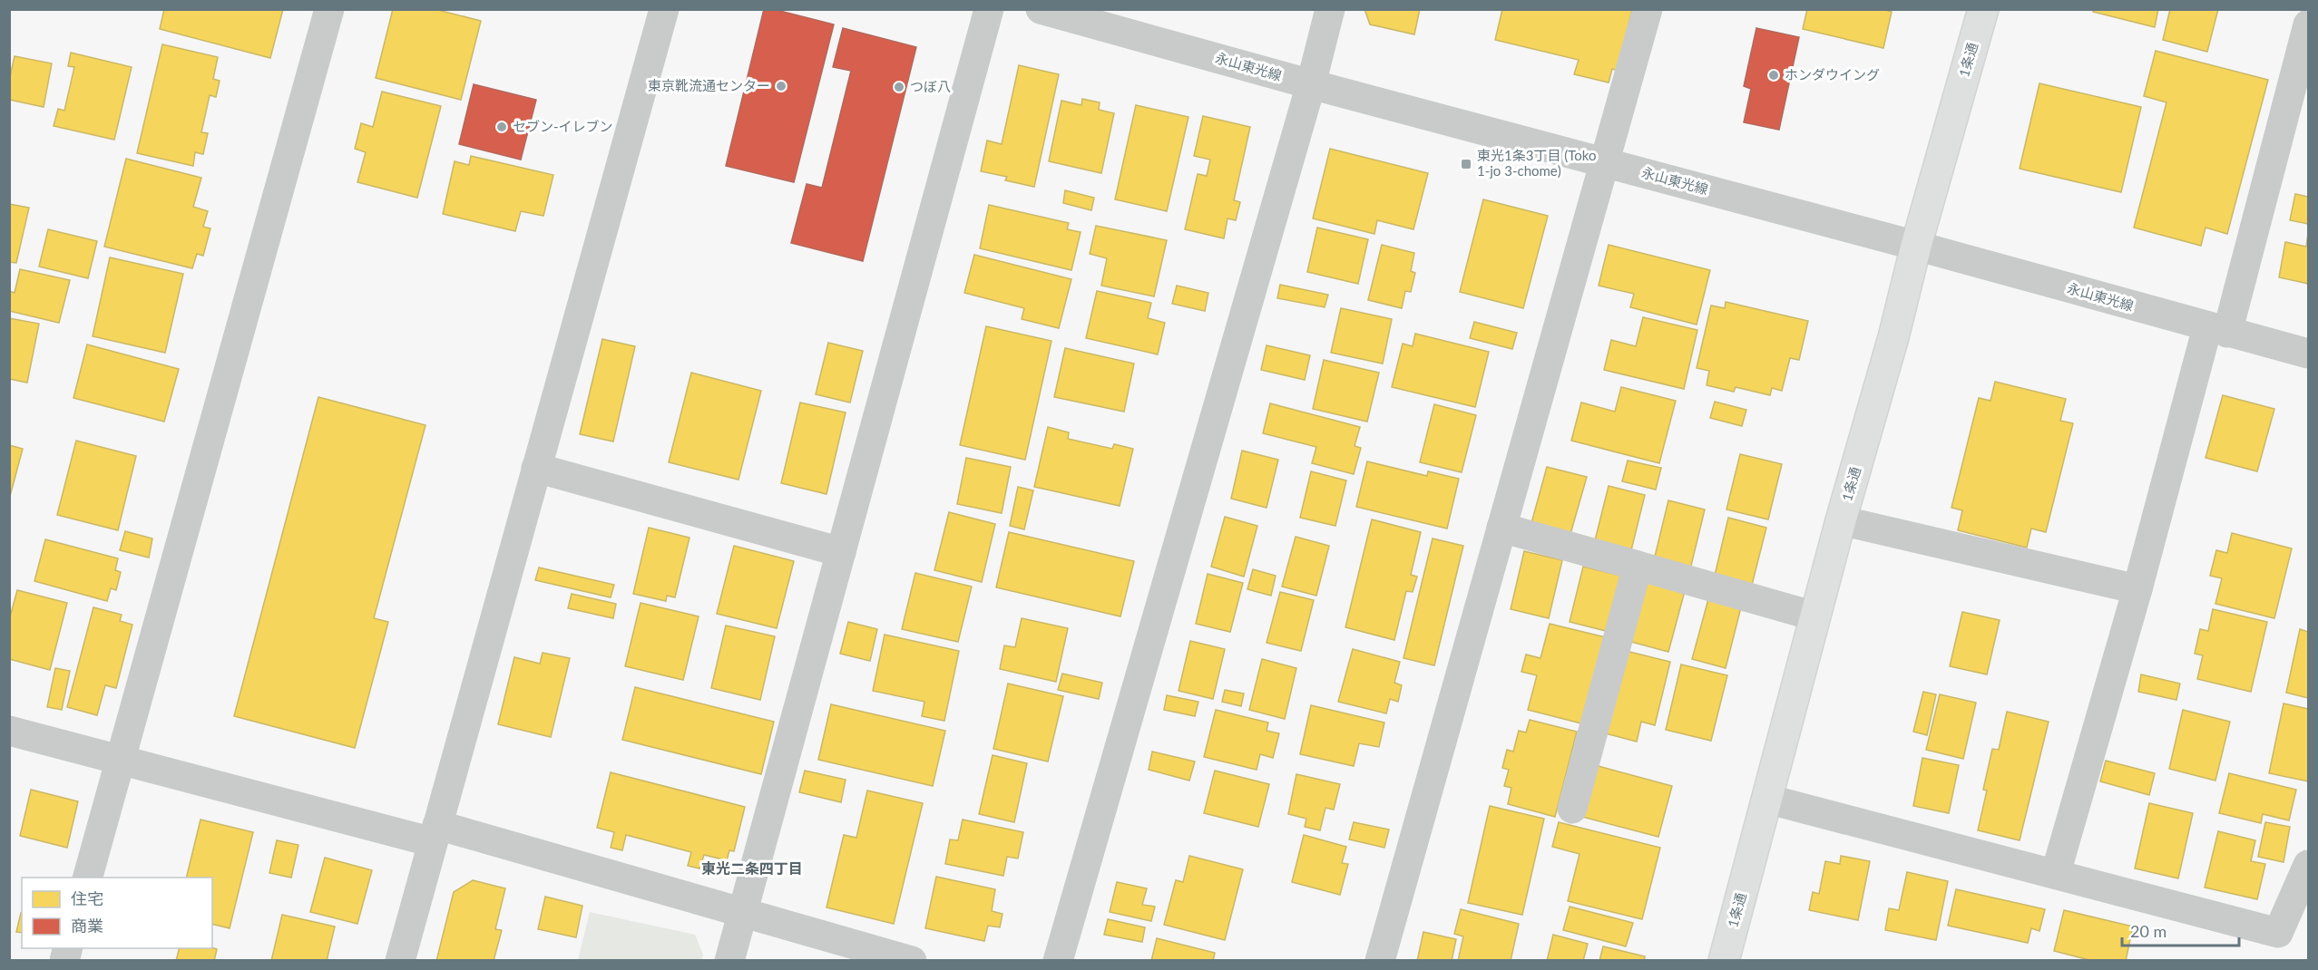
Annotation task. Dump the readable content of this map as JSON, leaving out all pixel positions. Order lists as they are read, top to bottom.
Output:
{
  "streets": {
    "main road": ["1条通"],
    "street": ["永山東光線"]
  },
  "crossings": [
    ["1条通", "永山東光線"]
  ],
  "districts": ["東光二条四丁目"],
  "places": {
    "other": [
      "ホンダウイング",
      "東京靴流通センター",
      "つぼ八",
      "セブン-イレブン"
    ],
    "transit": ["東光1条3丁目 (Toko 1-jo 3-chome)"]
  },
  "legend": ["住宅", "商業"],
  "scale_bar": "20 m"
}
